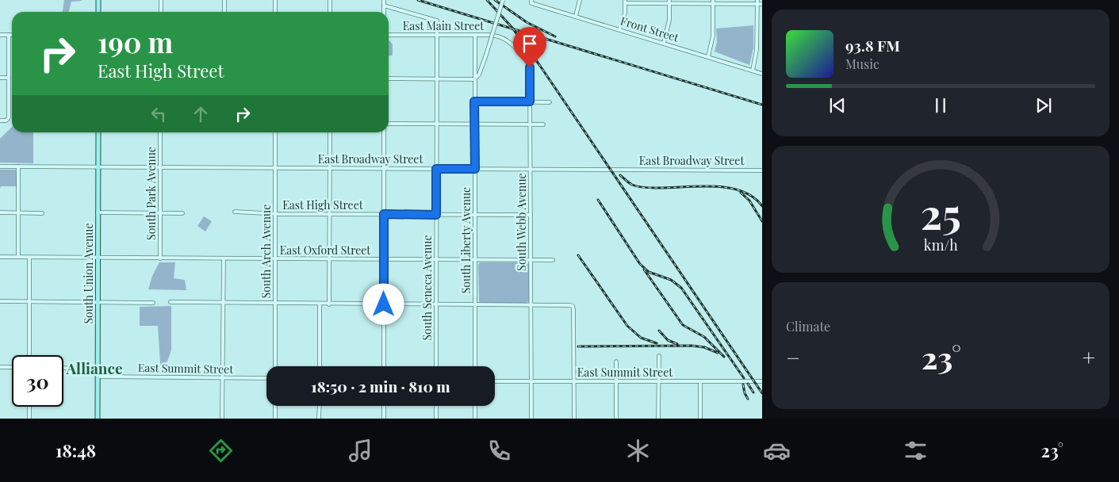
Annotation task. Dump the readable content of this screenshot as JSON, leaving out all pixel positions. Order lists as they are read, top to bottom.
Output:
{
  "streets": {
    "main road": ["South Union Avenue"],
    "street": [
      "East Main Street",
      "Front Street",
      "East Broadway Street",
      "South Park Avenue",
      "East High Street",
      "South Webb Avenue",
      "South Liberty Avenue",
      "East Oxford Street",
      "South Arch Avenue",
      "South Seneca Avenue",
      "East Summit Street"
    ]
  },
  "crossings": [
    ["East Main Street", "South Webb Avenue"],
    ["East Main Street", "South Liberty Avenue"],
    ["East Main Street", "South Seneca Avenue"],
    ["East Broadway Street", "South Park Avenue"],
    ["East Broadway Street", "South Webb Avenue"],
    ["East Broadway Street", "South Liberty Avenue"],
    ["East Broadway Street", "South Arch Avenue"],
    ["East Broadway Street", "South Union Avenue"],
    ["East Broadway Street", "South Seneca Avenue"],
    ["South Park Avenue", "East Oxford Street"],
    ["East High Street", "South Webb Avenue"],
    ["East High Street", "South Liberty Avenue"],
    ["East High Street", "South Arch Avenue"],
    ["East High Street", "South Seneca Avenue"],
    ["South Webb Avenue", "East Oxford Street"],
    ["South Webb Avenue", "East Summit Street"],
    ["South Liberty Avenue", "East Oxford Street"],
    ["East Oxford Street", "South Arch Avenue"],
    ["East Oxford Street", "South Union Avenue"],
    ["East Oxford Street", "South Seneca Avenue"],
    ["South Union Avenue", "East Summit Street"]
  ],
  "districts": ["Alliance"],
  "page": {
    "turn": ["190 m", "East High Street"],
    "song": ["93.8 FM", "Music"],
    "tile": "Climate",
    "heat": ["−", "23°", "+"],
    "limit": "30",
    "trip": "18:50 · 2 min · 810 m",
    "tabs": ["18:48", "23°"],
    "gauge": ["25", "km/h"]
  }
}
